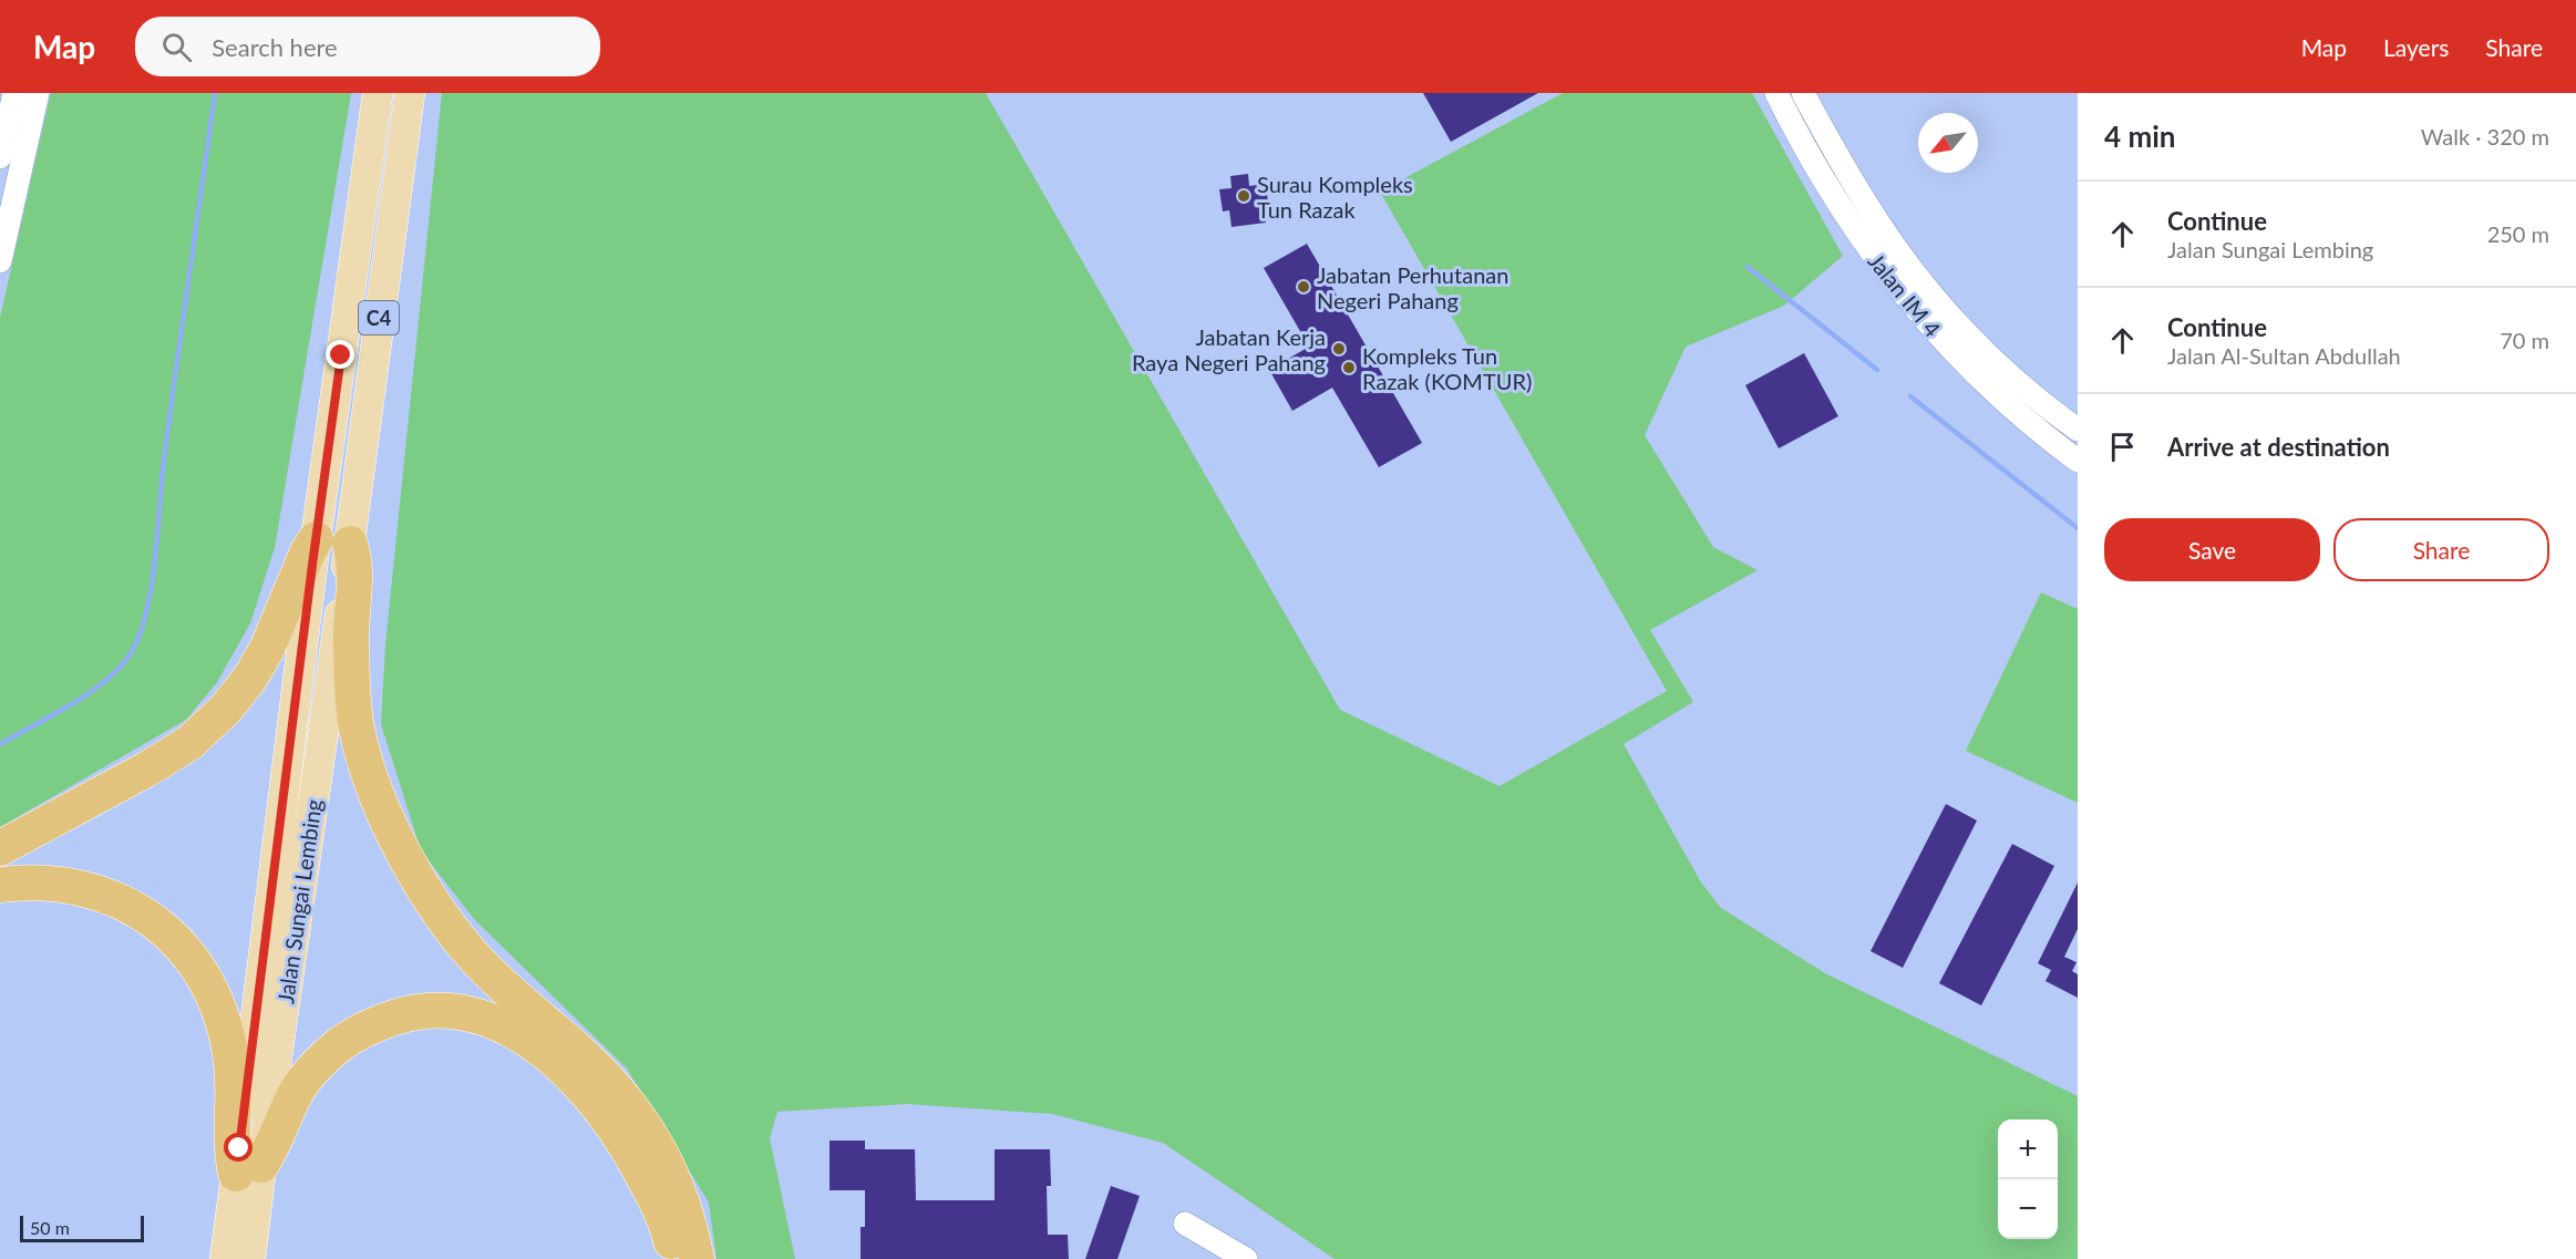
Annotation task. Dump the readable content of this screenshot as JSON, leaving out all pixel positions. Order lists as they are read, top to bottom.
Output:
{
  "streets": {
    "main road": ["C4", "Jalan Sungai Lembing"],
    "street": ["Jalan IM 4"]
  },
  "crossings": [
    ["C4", "Jalan Sungai Lembing"]
  ],
  "places": [
    "Surau Kompleks Tun Razak",
    "Jabatan Perhutanan Negeri Pahang",
    "Jabatan Kerja Raya Negeri Pahang",
    "Kompleks Tun Razak (KOMTUR)"
  ],
  "scale_bar": "50 m",
  "north": "bottom left",
  "page": {
    "header": "Map",
    "search": "Search here",
    "nav": ["Map", "Layers", "Share"],
    "heading": ["4 min", "Walk · 320 m"],
    "list": [
      ["Continue", "Jalan Sungai Lembing", "250 m"],
      ["Continue", "Jalan Al-Sultan Abdullah", "70 m"],
      "Arrive at destination"
    ],
    "buttons": ["Save", "Share"],
    "map_buttons": ["+", "−"],
    "scale": "50 m"
  }
}
